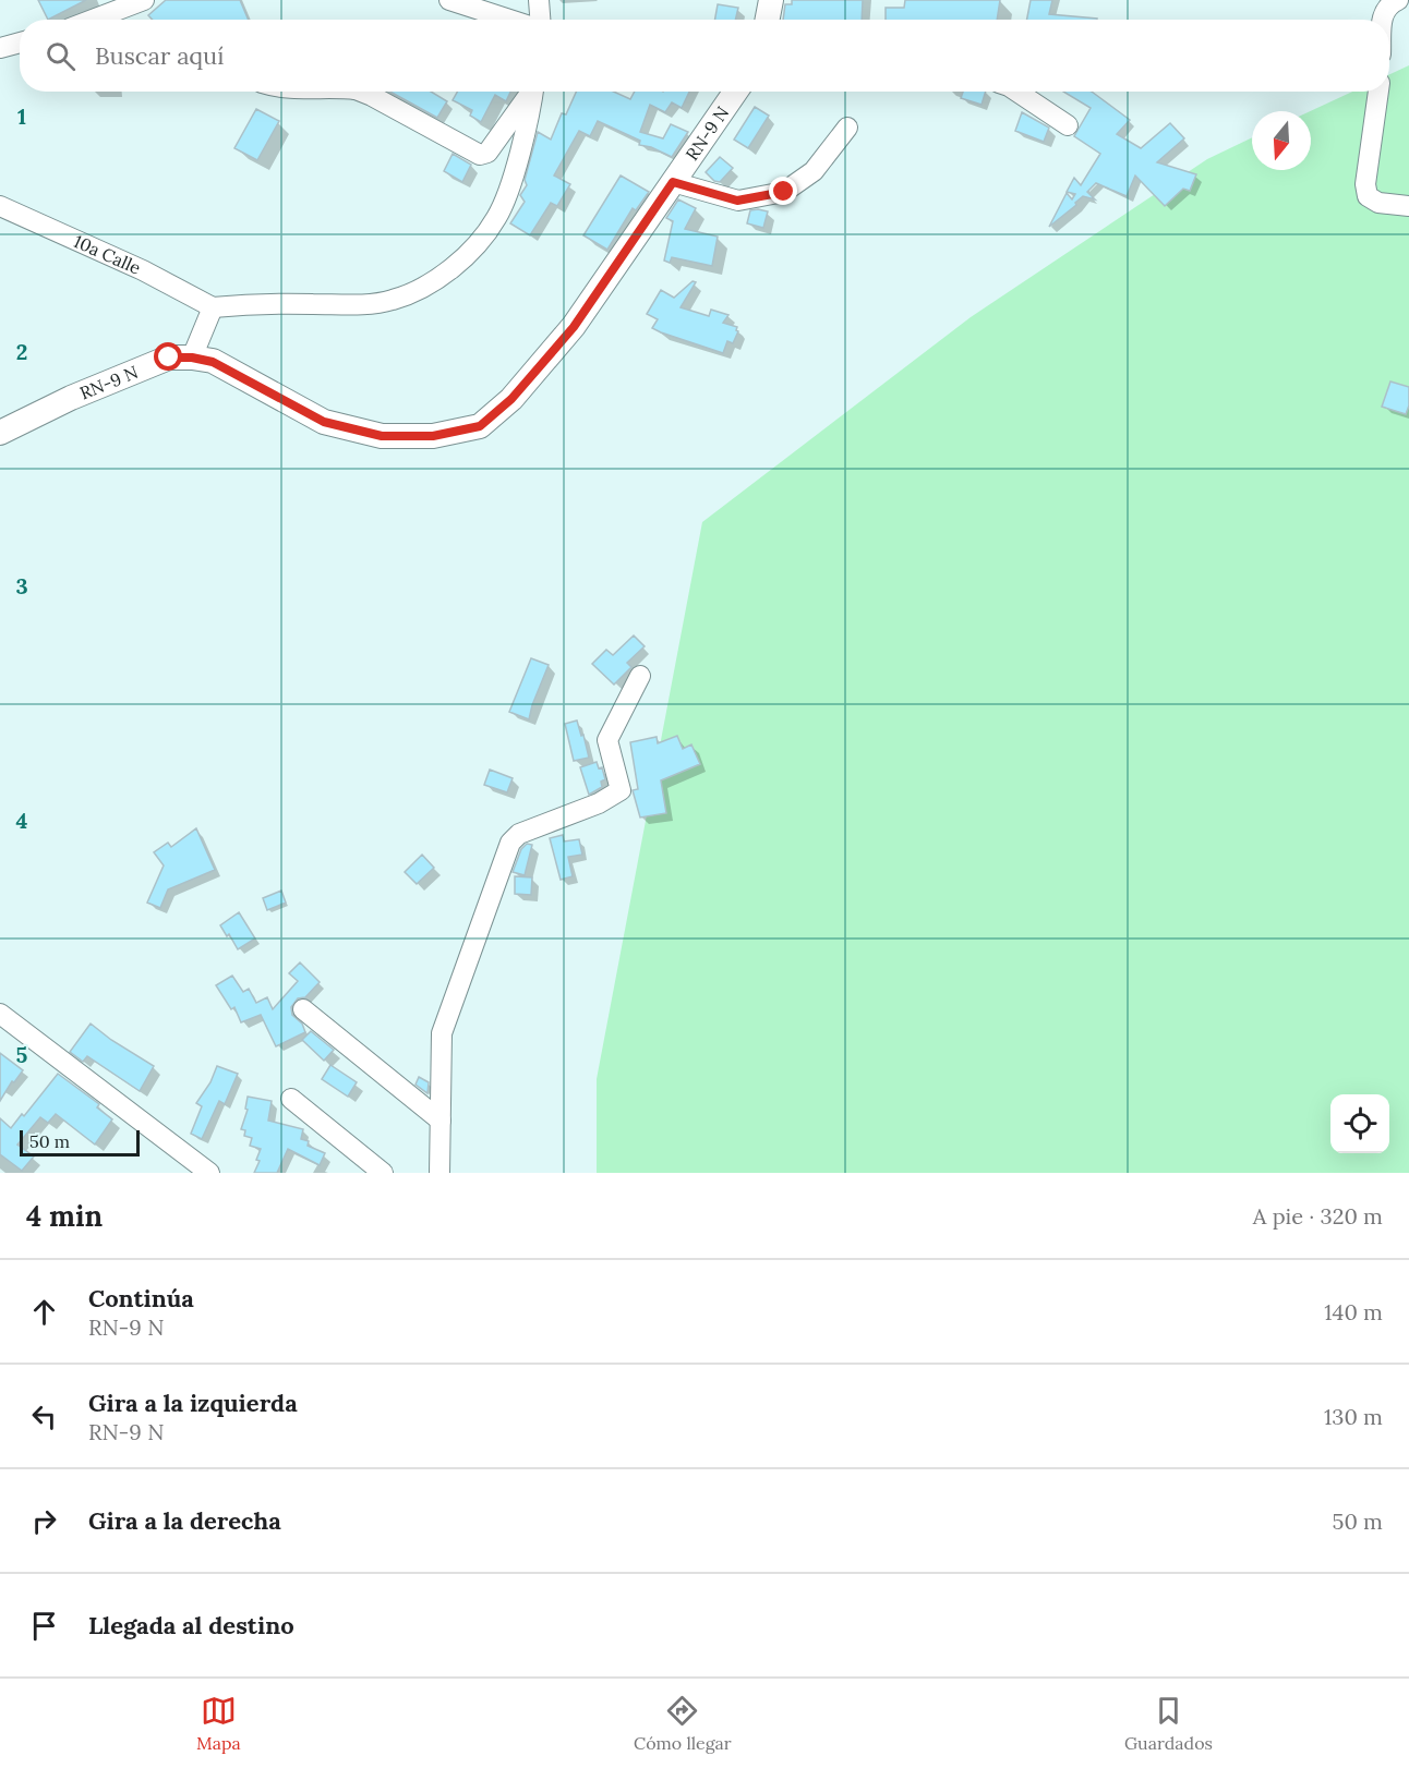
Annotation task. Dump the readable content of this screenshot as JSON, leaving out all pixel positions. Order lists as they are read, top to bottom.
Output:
{
  "streets": {
    "main road": ["RN-9 N"],
    "street": ["10a Calle"]
  },
  "scale_bar": "50 m",
  "north": "bottom",
  "page": {
    "search": "Buscar aquí",
    "scale": "50 m",
    "heading": ["4 min", "A pie · 320 m"],
    "list": [
      ["Continúa", "RN-9 N", "140 m"],
      ["Gira a la izquierda", "RN-9 N", "130 m"],
      ["Gira a la derecha", "50 m"],
      "Llegada al destino"
    ],
    "nav": ["Mapa", "Cómo llegar", "Guardados"]
  },
  "grid": {
    "rows": [
      "1",
      "2",
      "3",
      "4",
      "5"
    ]
  }
}
